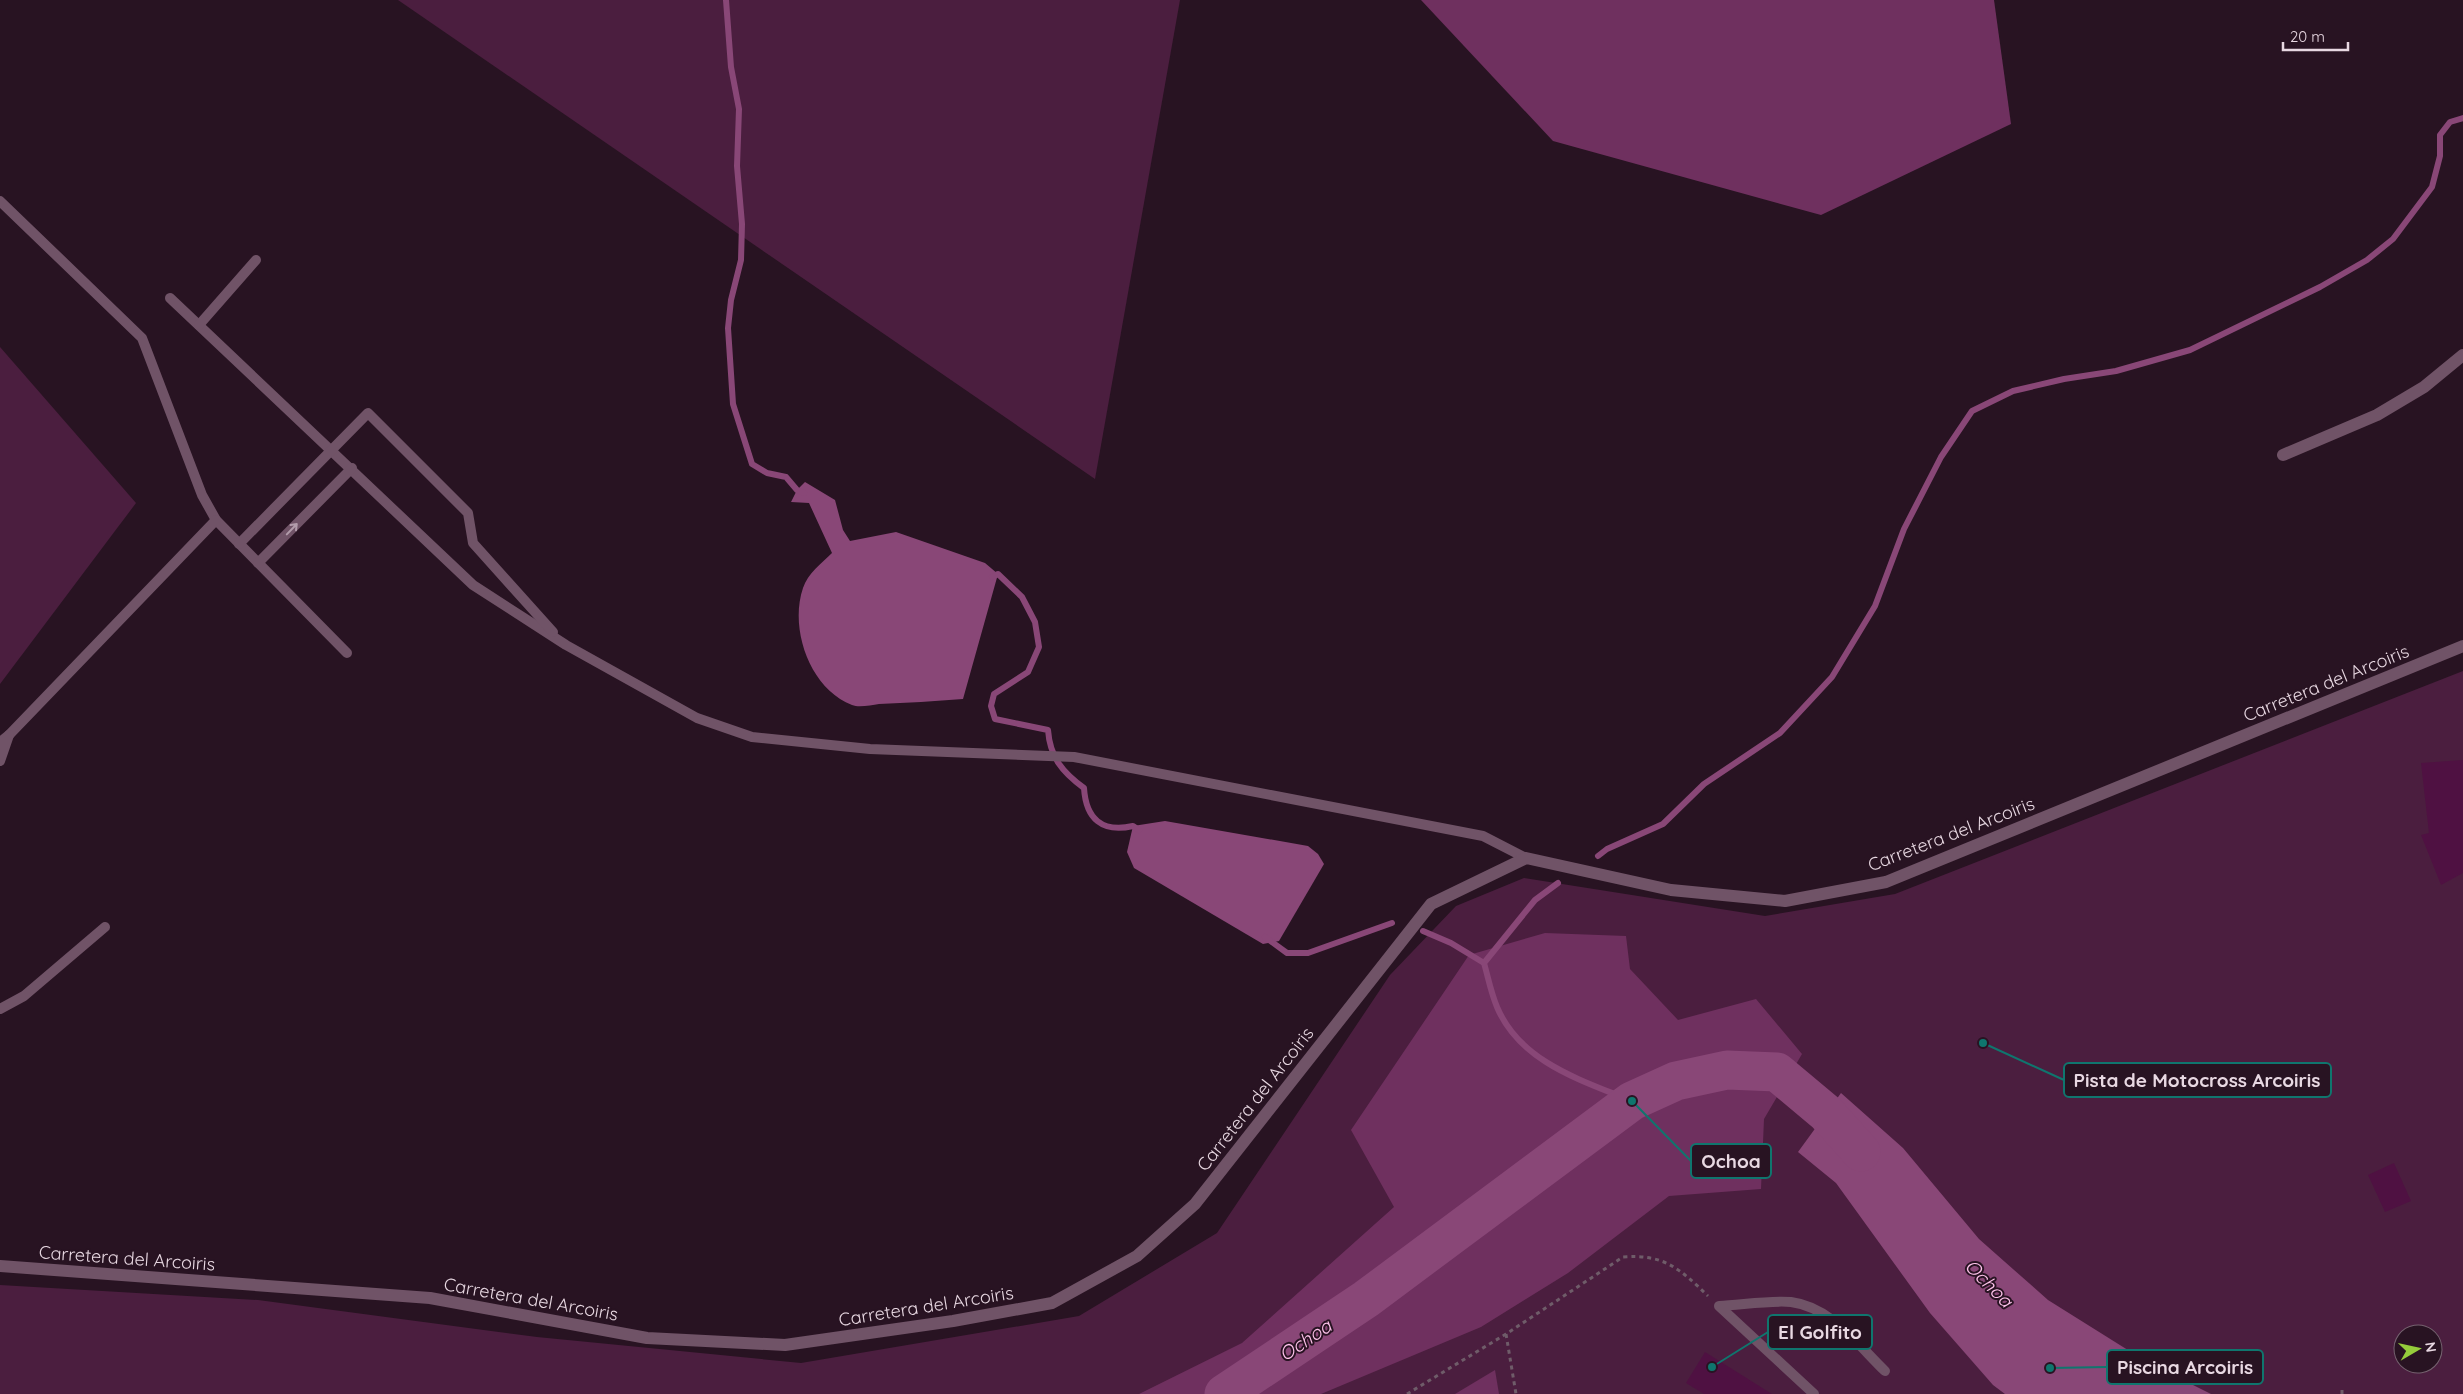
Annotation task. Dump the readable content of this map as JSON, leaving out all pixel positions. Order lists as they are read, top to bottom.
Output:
{
  "streets": {
    "street": ["Carretera del Arcoiris"]
  },
  "water": ["Ochoa"],
  "places": [
    "Pista de Motocross Arcoiris",
    "Ochoa",
    "El Golfito",
    "Piscina Arcoiris"
  ],
  "scale_bar": "20 m",
  "north": "right"
}
